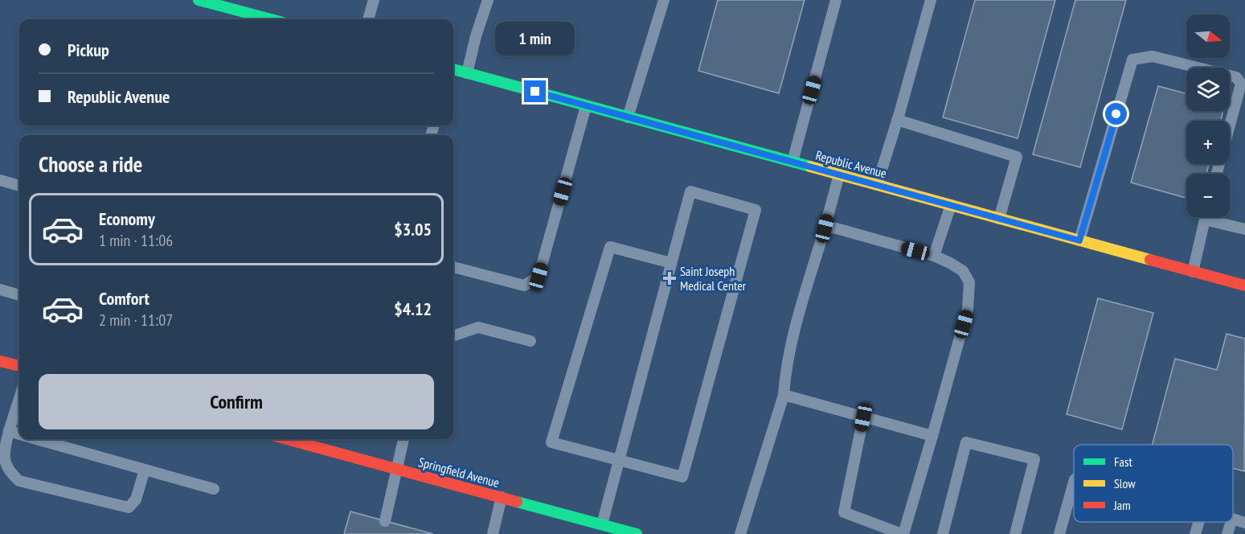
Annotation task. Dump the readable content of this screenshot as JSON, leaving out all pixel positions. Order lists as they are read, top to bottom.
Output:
{
  "streets": {
    "street": ["Republic Avenue", "Springfield Avenue"]
  },
  "places": {
    "health": ["Saint Joseph Medical Center"]
  },
  "legend": ["Fast", "Slow", "Jam"],
  "north": "right",
  "page": {
    "map_buttons": ["+", "−"],
    "banner": ["Pickup", "Republic Avenue"],
    "bubble": "1 min",
    "heading": "Choose a ride",
    "list": [
      {
        "name": "Economy",
        "note": "1 min · 11:06",
        "value": "$3.05"
      },
      {
        "name": "Comfort",
        "note": "2 min · 11:07",
        "value": "$4.12"
      }
    ],
    "buttons": "Confirm"
  }
}
